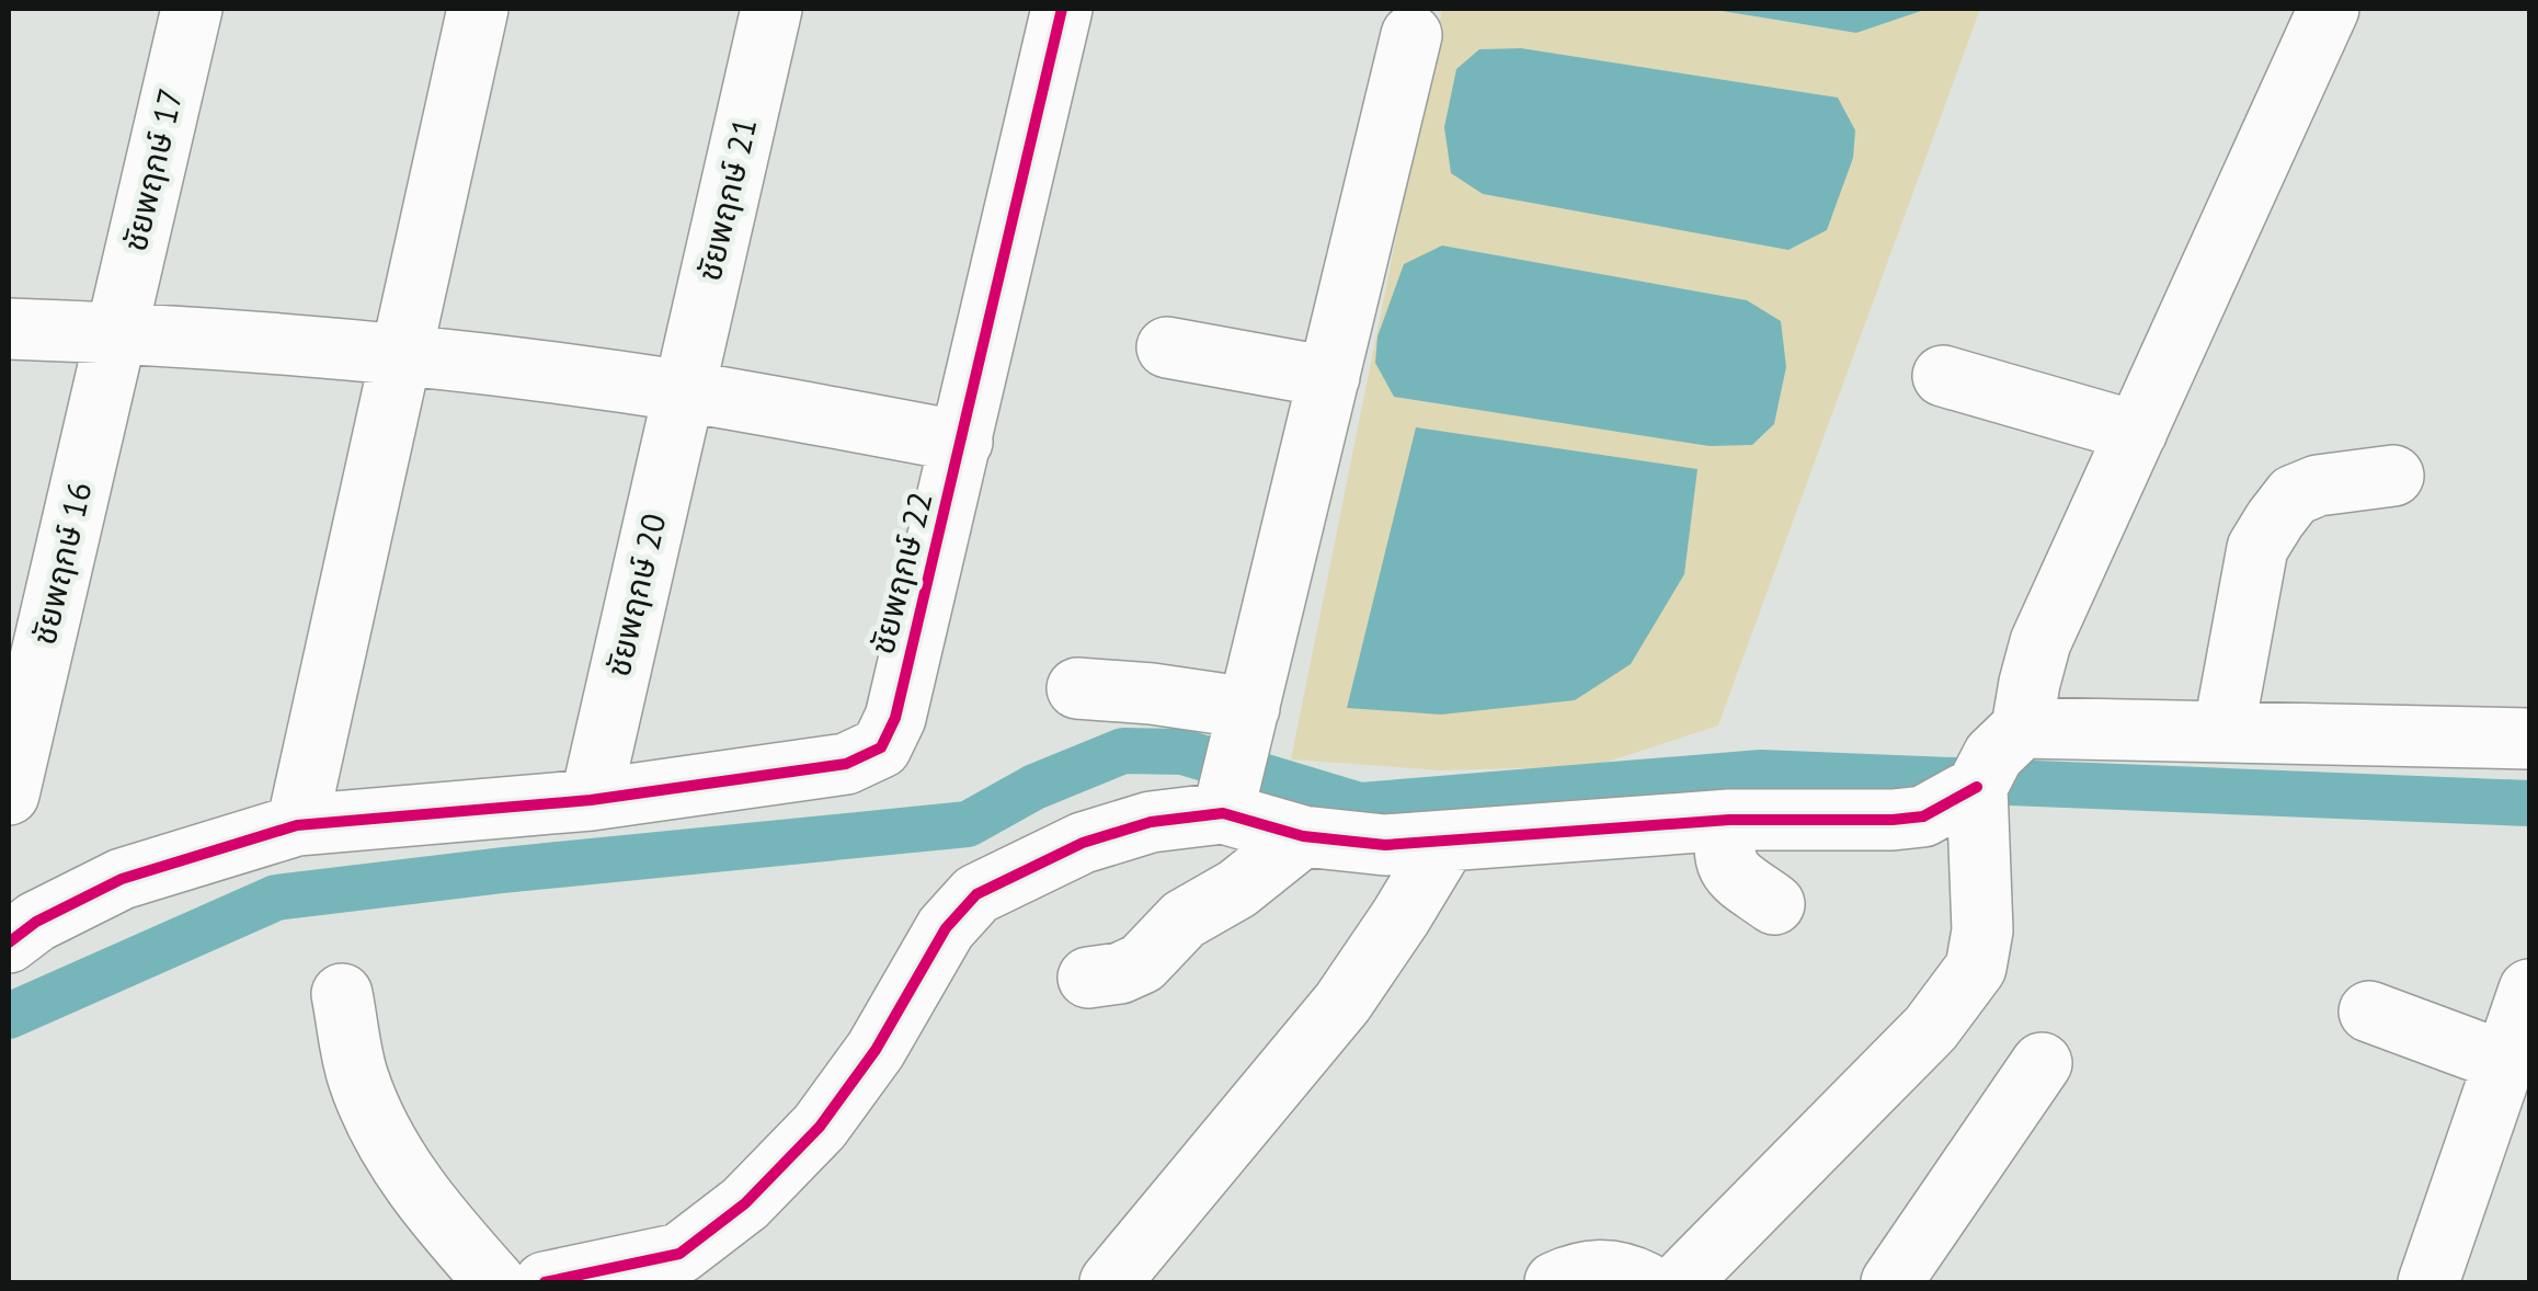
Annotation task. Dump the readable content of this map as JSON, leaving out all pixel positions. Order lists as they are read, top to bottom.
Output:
{
  "streets": {
    "street": [
      "ชัยพฤกษ์ 17",
      "ชัยพฤกษ์ 21",
      "ชัยพฤกษ์ 16",
      "ชัยพฤกษ์ 22",
      "ชัยพฤกษ์ 20"
    ]
  },
  "crossings": [
    ["ชัยพฤกษ์ 17", "ชัยพฤกษ์ 16"],
    ["ชัยพฤกษ์ 21", "ชัยพฤกษ์ 20"],
    ["ชัยพฤกษ์ 22", "ชัยพฤกษ์ 20"]
  ]
}
